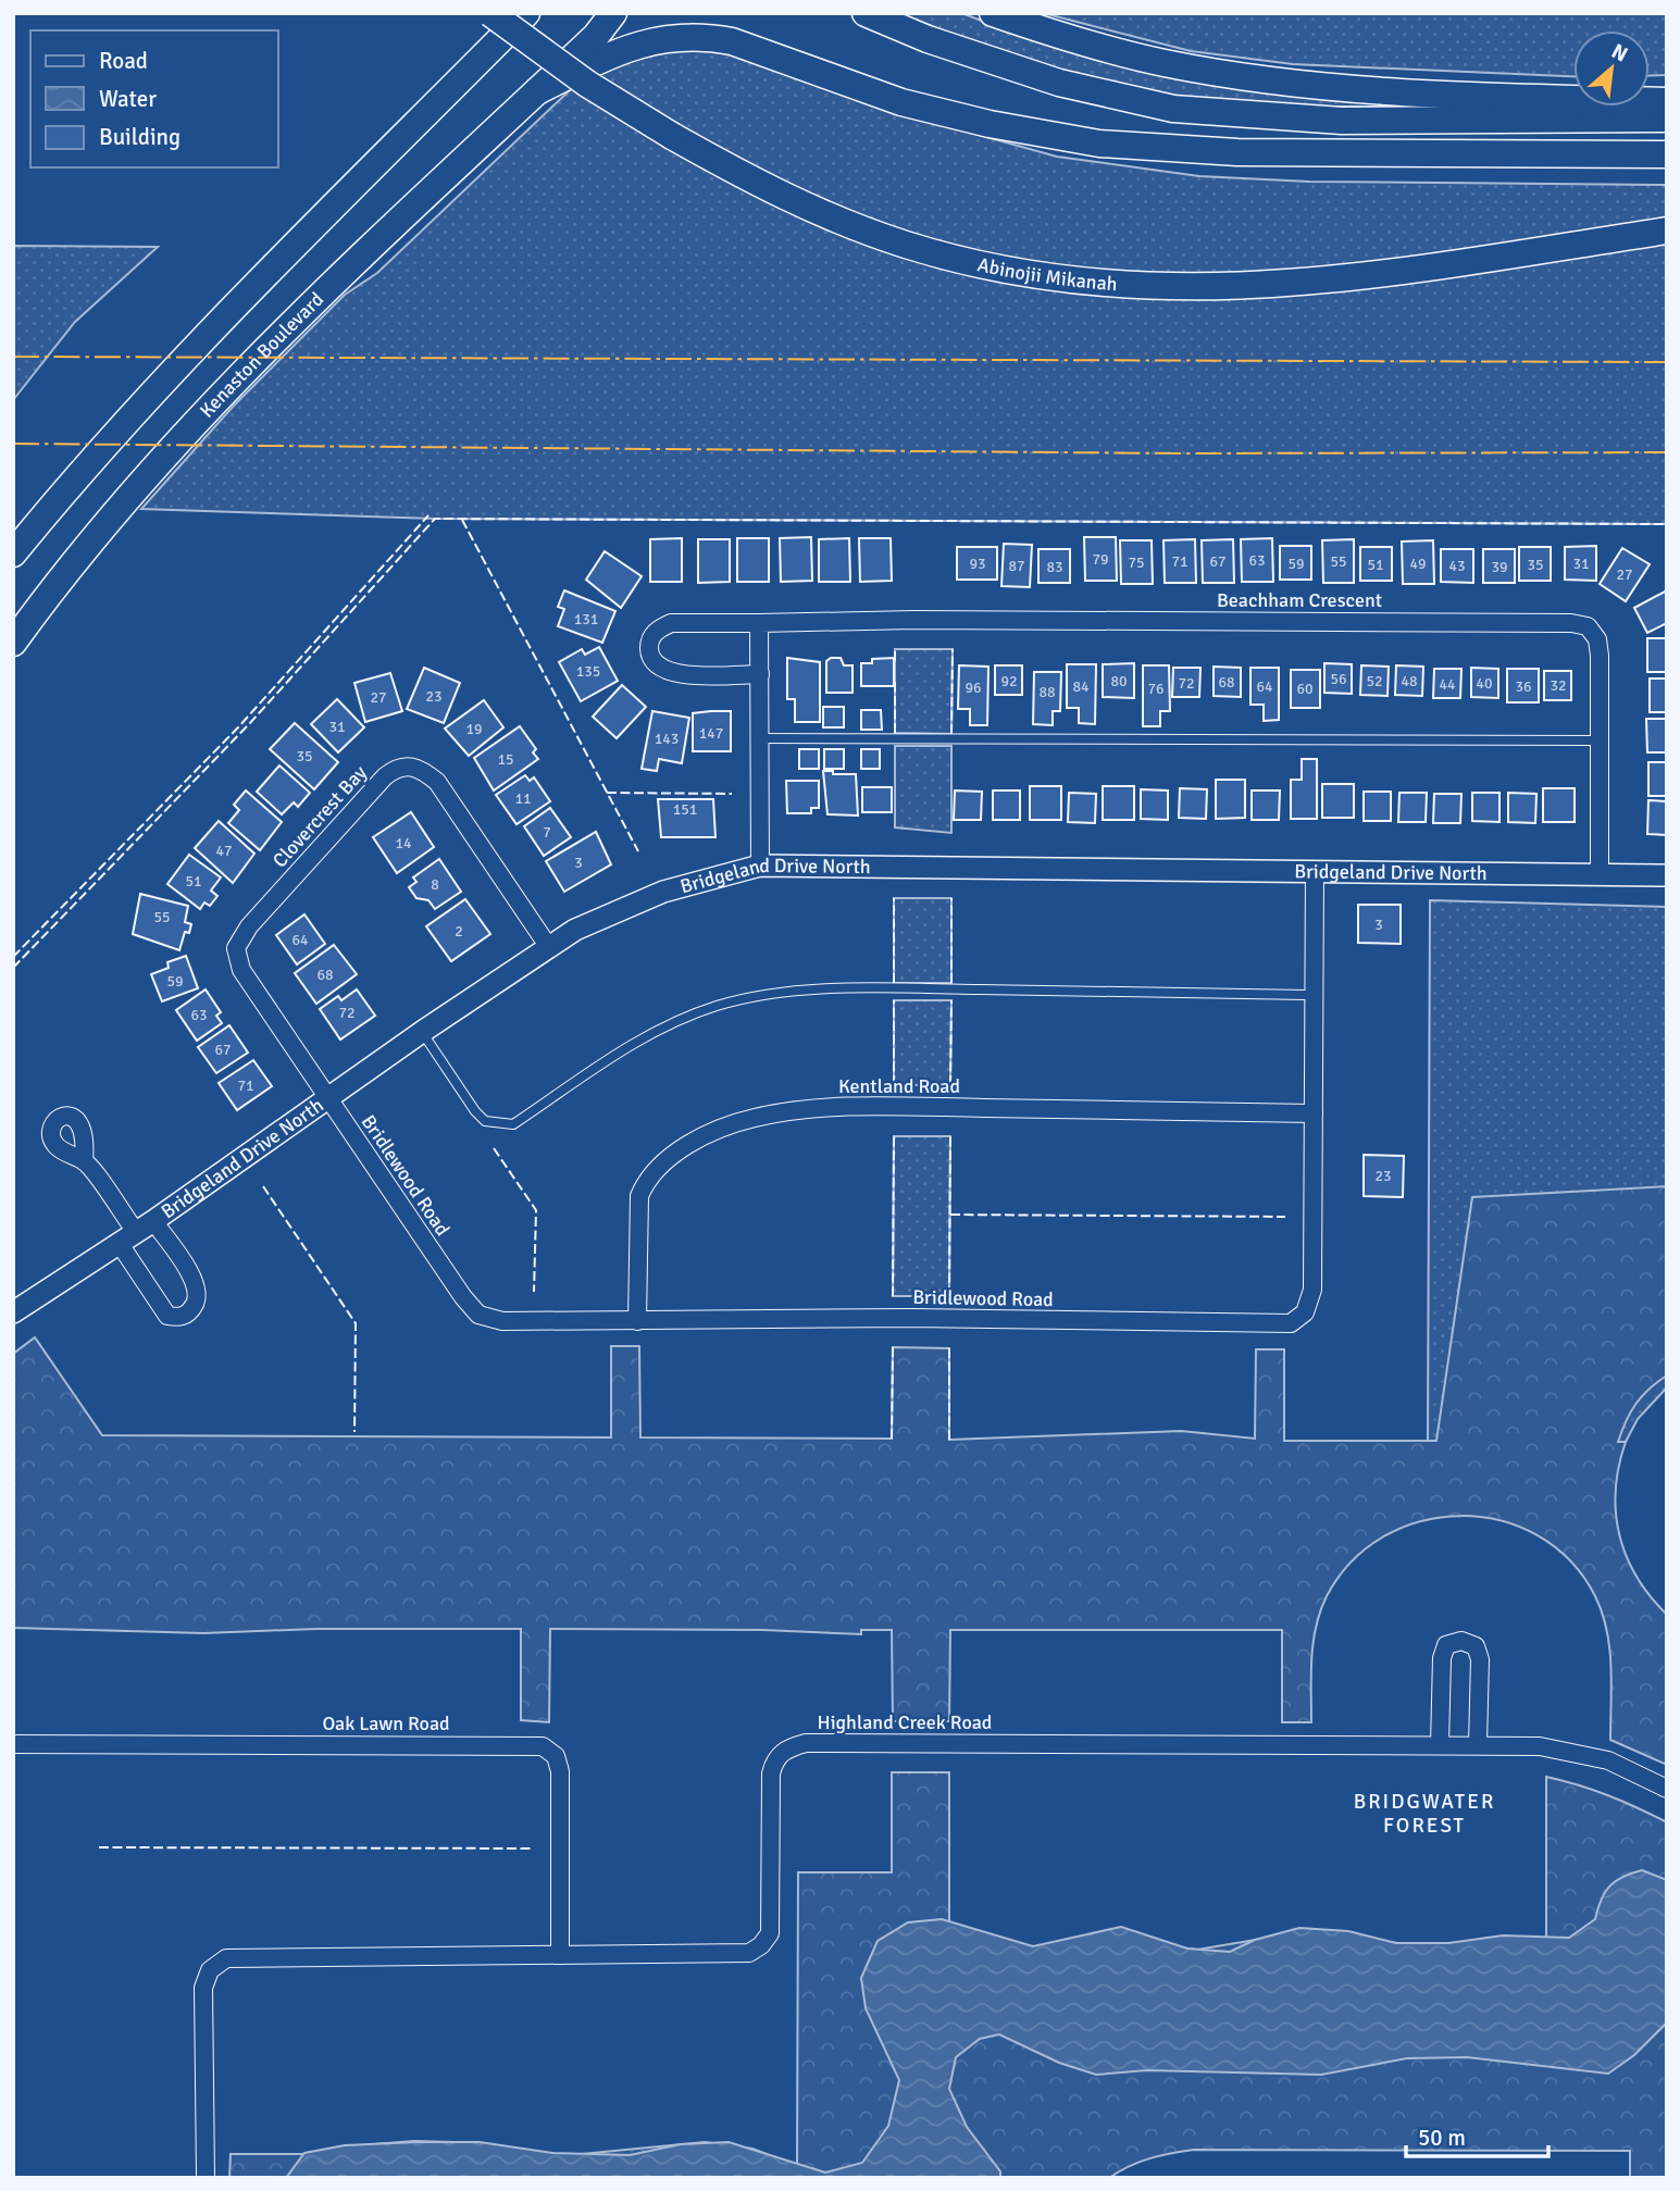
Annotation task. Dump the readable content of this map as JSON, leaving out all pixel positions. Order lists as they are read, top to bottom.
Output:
{
  "streets": {
    "main road": ["Abinojii Mikanah", "Kenaston Boulevard"],
    "street": [
      "Beachham Crescent",
      "Clovercrest Bay",
      "Bridgeland Drive North",
      "Kentland Road",
      "Bridlewood Road",
      "Highland Creek Road",
      "Oak Lawn Road"
    ]
  },
  "crossings": [
    ["Beachham Crescent", "Bridgeland Drive North"],
    ["Clovercrest Bay", "Bridgeland Drive North"],
    ["Clovercrest Bay", "Bridlewood Road"],
    ["Bridgeland Drive North", "Bridlewood Road"],
    ["Kentland Road", "Bridlewood Road"],
    ["Highland Creek Road", "Oak Lawn Road"]
  ],
  "districts": ["BRIDGWATER FOREST"],
  "house_numbers": [
    "79",
    "63",
    "71",
    "67",
    "55",
    "75",
    "93",
    "59",
    "49",
    "31",
    "51",
    "35",
    "87",
    "43",
    "83",
    "39",
    "27",
    "131",
    "135",
    "56",
    "92",
    "80",
    "52",
    "48",
    "68",
    "72",
    "40",
    "44",
    "32",
    "84",
    "64",
    "36",
    "96",
    "76",
    "60",
    "88",
    "23",
    "27",
    "31",
    "19",
    "147",
    "143",
    "35",
    "15",
    "11",
    "151",
    "7",
    "14",
    "47",
    "3",
    "51",
    "8",
    "55",
    "3",
    "2",
    "64",
    "68",
    "59",
    "72",
    "63",
    "67",
    "71",
    "23"
  ],
  "legend": ["Road", "Water", "Building"],
  "scale_bar": "50 m",
  "north": "top right"
}
